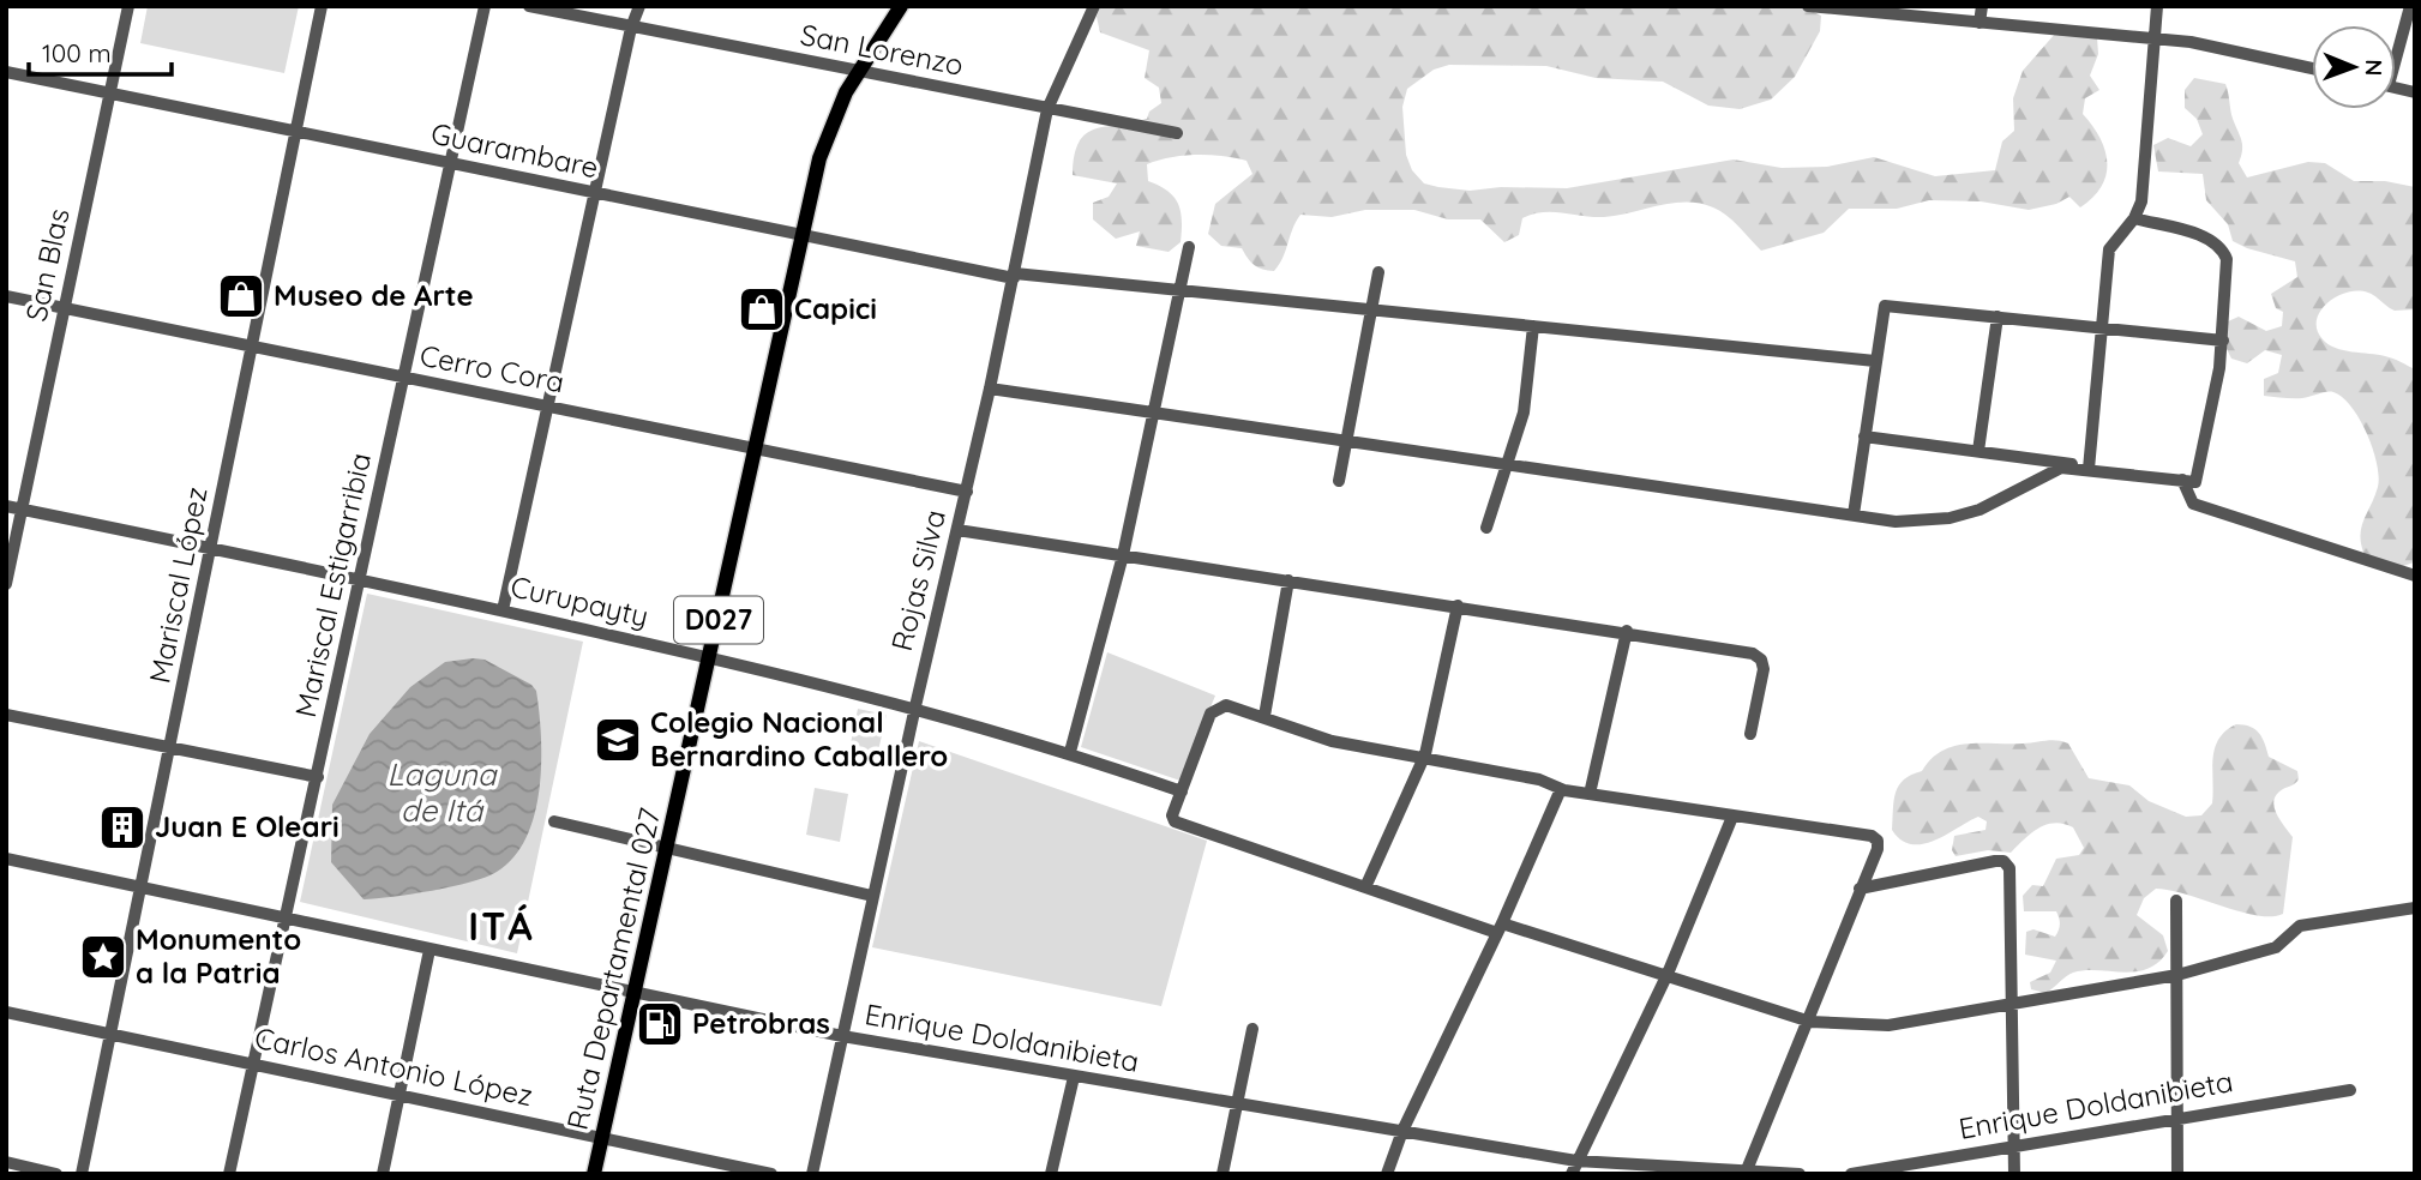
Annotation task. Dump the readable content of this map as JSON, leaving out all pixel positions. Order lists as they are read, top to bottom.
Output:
{
  "streets": {
    "main road": ["D027", "Ruta Departamental 027"],
    "street": [
      "San Lorenzo",
      "Guarambare",
      "San Blas",
      "Cerro Cora",
      "Rojas Silva",
      "Mariscal López",
      "Mariscal Estigarribia",
      "Curupayty",
      "Enrique Doldanibieta",
      "Carlos Antonio López"
    ]
  },
  "crossings": [
    ["San Lorenzo", "Rojas Silva"],
    ["San Lorenzo", "Ruta Departamental 027"],
    ["Guarambare", "San Blas"],
    ["Guarambare", "Rojas Silva"],
    ["Guarambare", "Mariscal López"],
    ["Guarambare", "Mariscal Estigarribia"],
    ["Guarambare", "Ruta Departamental 027"],
    ["San Blas", "Cerro Cora"],
    ["San Blas", "Curupayty"],
    ["Cerro Cora", "Rojas Silva"],
    ["Cerro Cora", "Mariscal López"],
    ["Cerro Cora", "Mariscal Estigarribia"],
    ["Cerro Cora", "Ruta Departamental 027"],
    ["Rojas Silva", "Curupayty"],
    ["Rojas Silva", "Enrique Doldanibieta"],
    ["Mariscal López", "Curupayty"],
    ["Mariscal López", "Enrique Doldanibieta"],
    ["Mariscal López", "Carlos Antonio López"],
    ["Mariscal Estigarribia", "Curupayty"],
    ["Mariscal Estigarribia", "Enrique Doldanibieta"],
    ["Mariscal Estigarribia", "Carlos Antonio López"],
    ["Curupayty", "Ruta Departamental 027"],
    ["Ruta Departamental 027", "Enrique Doldanibieta"],
    ["Ruta Departamental 027", "Carlos Antonio López"]
  ],
  "districts": ["ITÁ"],
  "water": ["Laguna de Itá"],
  "places": {
    "shop": ["Museo de Arte", "Capici"],
    "school or university": ["Colegio Nacional Bernardino Caballero"],
    "building": ["Juan E Oleari"],
    "place": ["Monumento a la Patria"],
    "fuel station": ["Petrobras"]
  },
  "scale_bar": "100 m",
  "north": "right"
}
